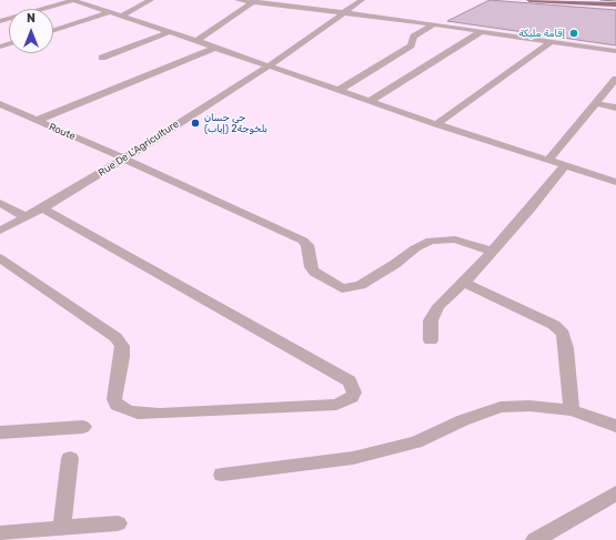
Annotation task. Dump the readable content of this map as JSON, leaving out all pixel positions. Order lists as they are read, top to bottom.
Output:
{
  "streets": {
    "street": ["Route", "Rue De L'Agriculture"]
  },
  "crossings": [
    ["Route", "Rue De L'Agriculture"]
  ],
  "places": ["إقامة مليكة", "حي حسان بلخوجة2 (إياب)"],
  "north": "top"
}
